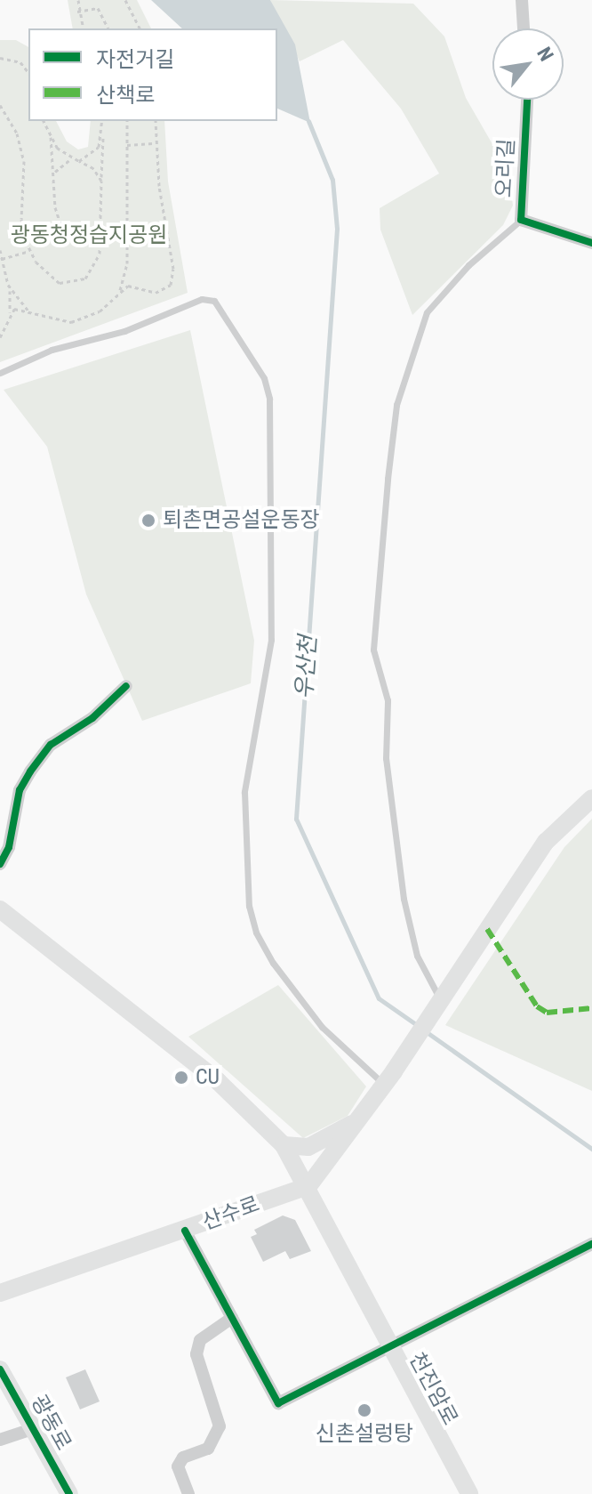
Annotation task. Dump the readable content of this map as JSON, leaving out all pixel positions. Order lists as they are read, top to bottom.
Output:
{
  "streets": {
    "main road": ["산수로", "천진암로", "광동로"],
    "street": ["오리길"]
  },
  "crossings": [
    ["산수로", "천진암로"]
  ],
  "water": ["우산천"],
  "parks": ["광동청정습지공원"],
  "places": ["퇴촌면공설운동장", "CU", "신촌설렁탕"],
  "legend": ["자전거길", "산책로"],
  "north": "top right"
}
